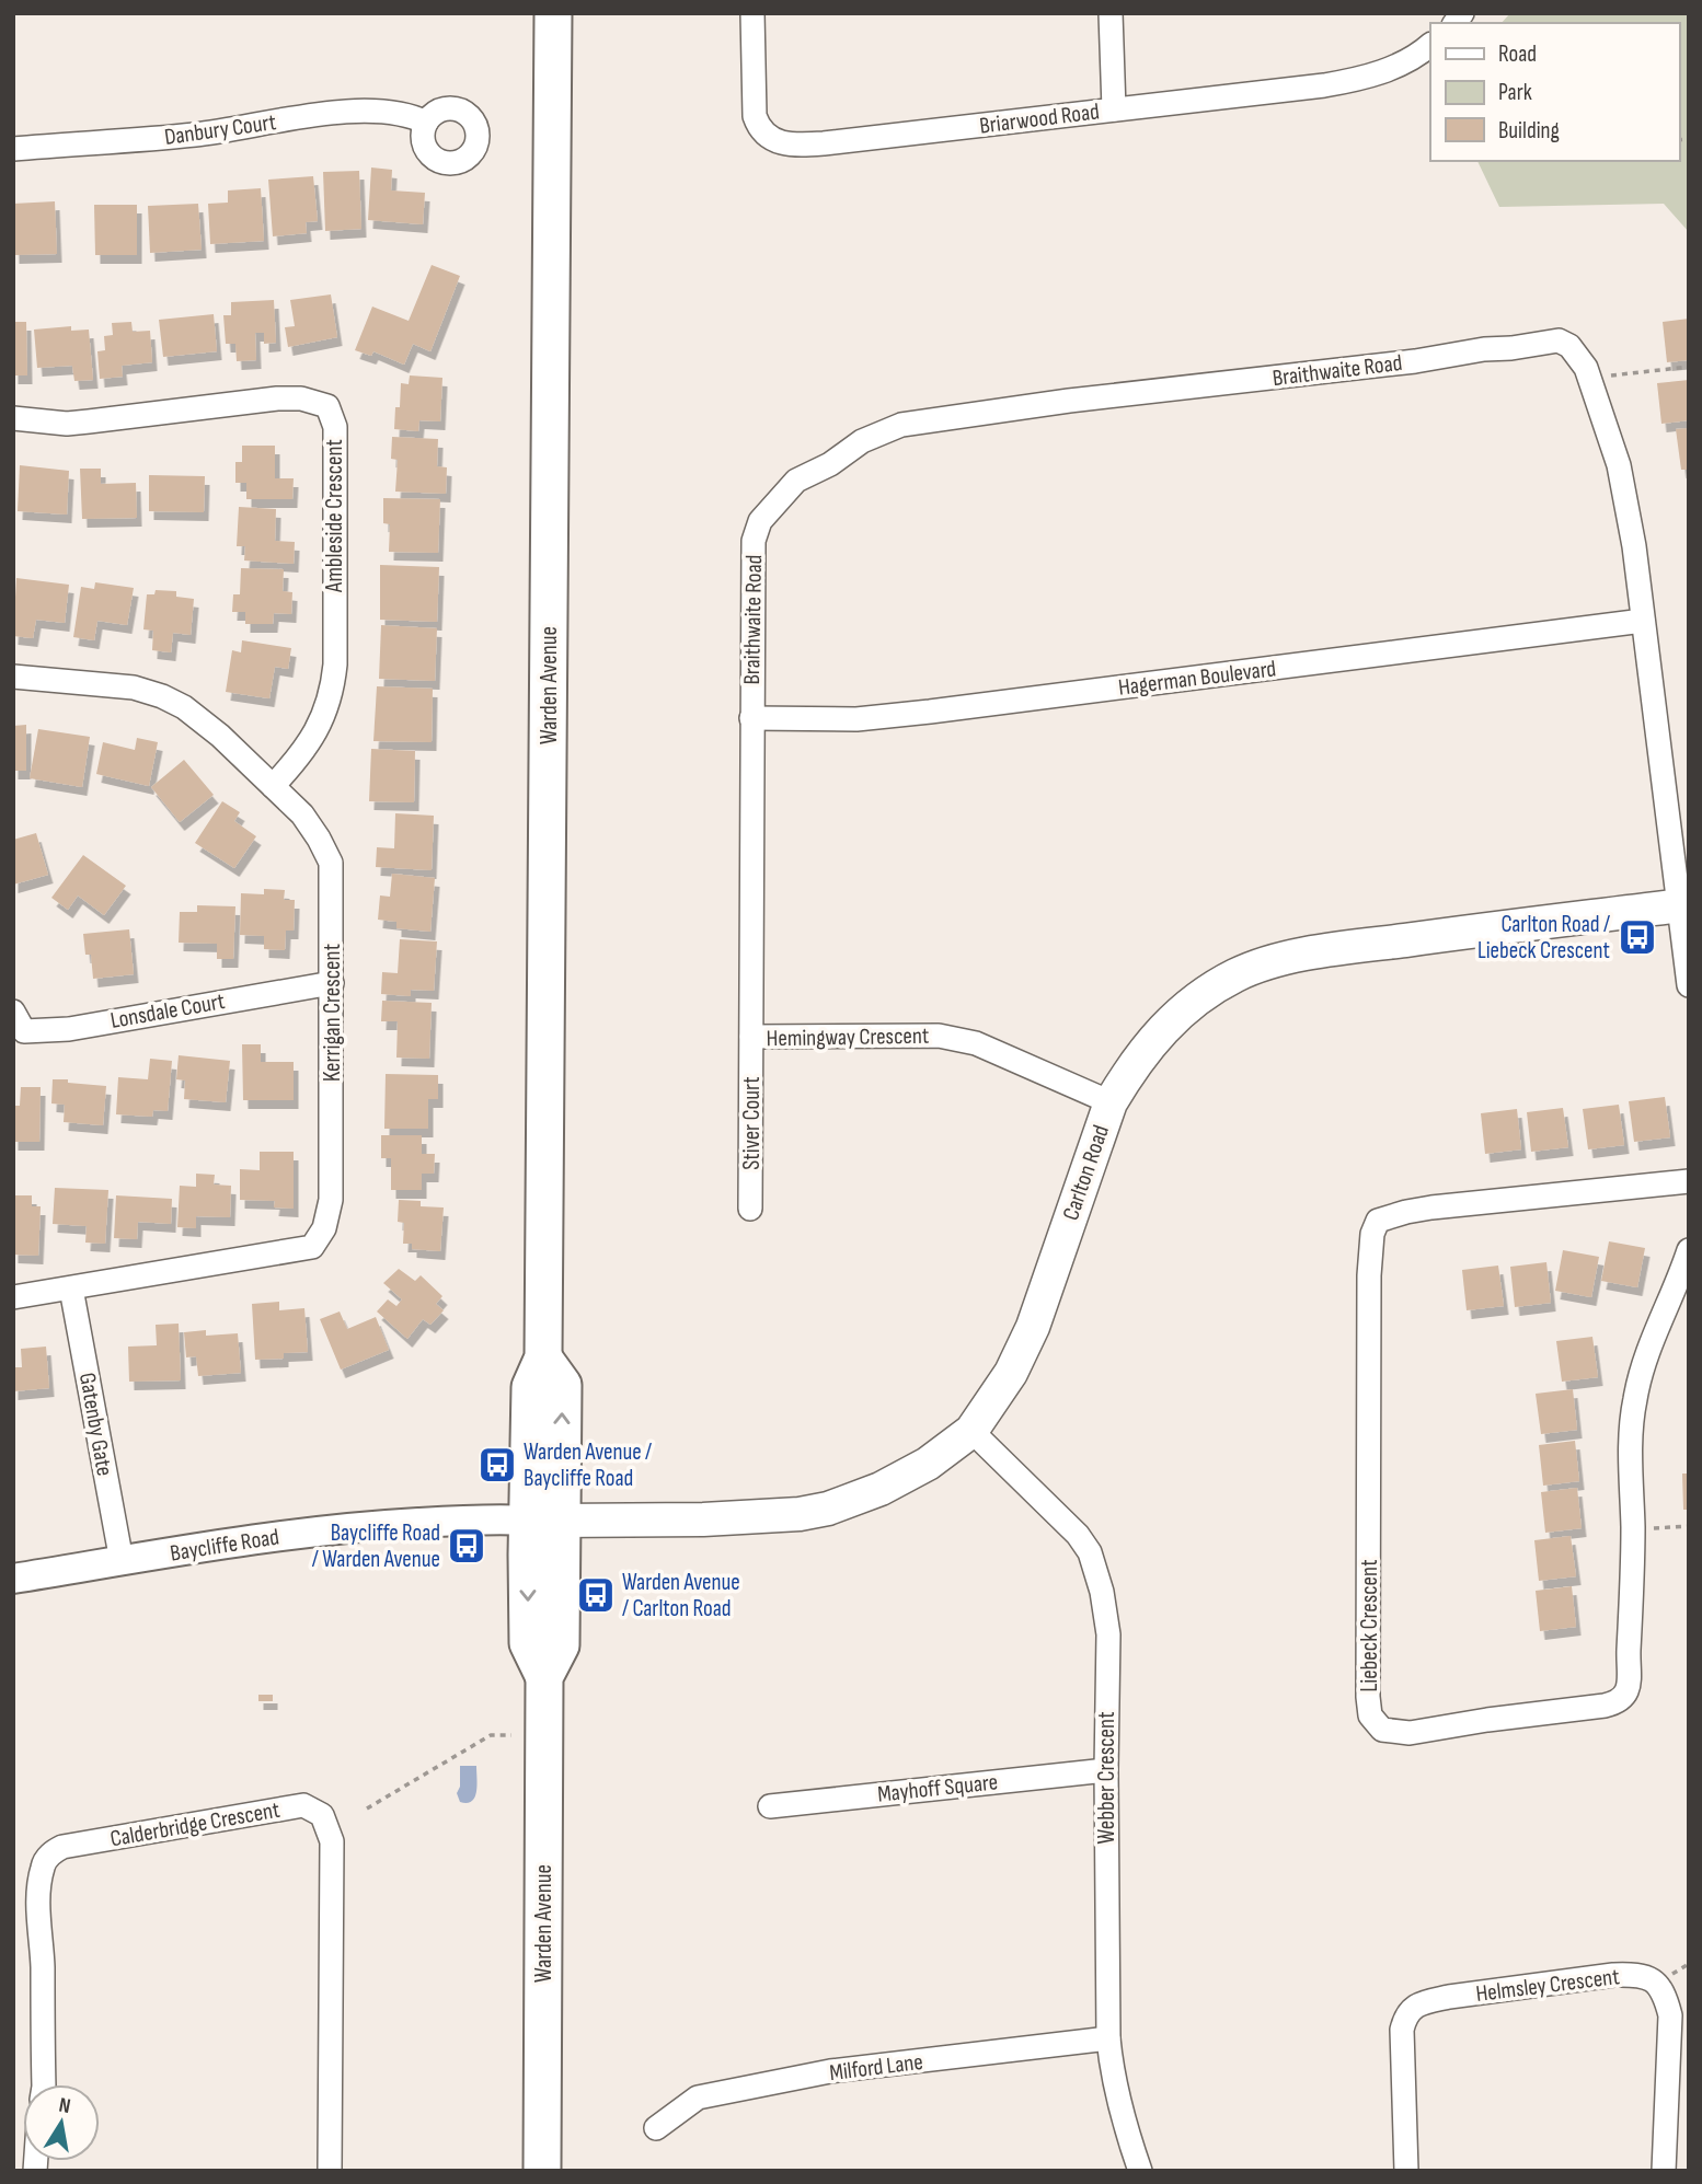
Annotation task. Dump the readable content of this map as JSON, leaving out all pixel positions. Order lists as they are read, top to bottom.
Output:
{
  "streets": {
    "main road": ["Warden Avenue", "Carlton Road"],
    "street": [
      "Briarwood Road",
      "Danbury Court",
      "Braithwaite Road",
      "Ambleside Crescent",
      "Hagerman Boulevard",
      "Lonsdale Court",
      "Kerrigan Crescent",
      "Hemingway Crescent",
      "Stiver Court",
      "Gatenby Gate",
      "Baycliffe Road",
      "Liebeck Crescent",
      "Webber Crescent",
      "Mayhoff Square",
      "Calderbridge Crescent",
      "Helmsley Crescent",
      "Milford Lane"
    ]
  },
  "crossings": [
    ["Braithwaite Road", "Hagerman Boulevard"],
    ["Braithwaite Road", "Hemingway Crescent"],
    ["Braithwaite Road", "Carlton Road"],
    ["Ambleside Crescent", "Kerrigan Crescent"],
    ["Hagerman Boulevard", "Hemingway Crescent"],
    ["Warden Avenue", "Carlton Road"],
    ["Warden Avenue", "Baycliffe Road"],
    ["Lonsdale Court", "Kerrigan Crescent"],
    ["Kerrigan Crescent", "Gatenby Gate"],
    ["Hemingway Crescent", "Stiver Court"],
    ["Hemingway Crescent", "Carlton Road"],
    ["Carlton Road", "Baycliffe Road"],
    ["Carlton Road", "Webber Crescent"],
    ["Gatenby Gate", "Baycliffe Road"],
    ["Webber Crescent", "Mayhoff Square"],
    ["Webber Crescent", "Milford Lane"]
  ],
  "places": {
    "bus stop": [
      "Carlton Road / Liebeck Crescent",
      "Warden Avenue / Baycliffe Road",
      "Baycliffe Road / Warden Avenue",
      "Warden Avenue / Carlton Road"
    ]
  },
  "legend": ["Road", "Park", "Building"],
  "north": "top"
}
